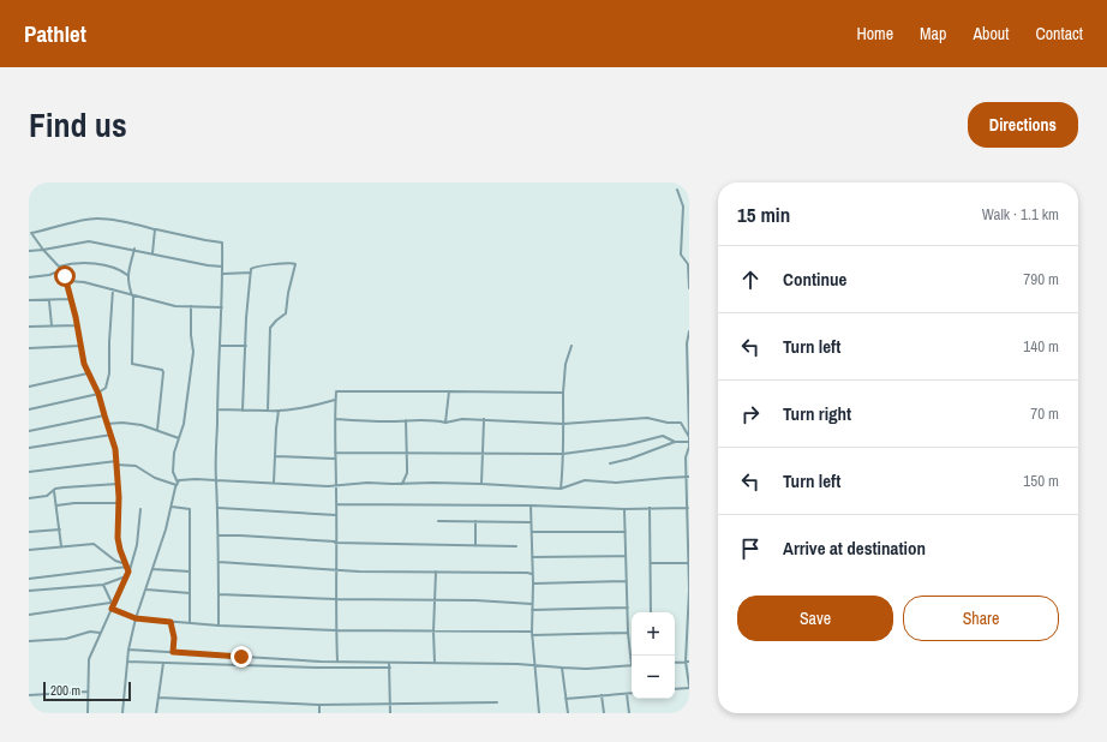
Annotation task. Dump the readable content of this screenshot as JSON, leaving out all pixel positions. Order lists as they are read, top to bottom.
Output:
{
  "scale_bar": "200 m",
  "page": {
    "header": "Pathlet",
    "nav": [
      "Home",
      "Map",
      "About",
      "Contact"
    ],
    "title": "Find us",
    "buttons": [
      "Directions",
      ["Save", "Share"]
    ],
    "heading": ["15 min", "Walk · 1.1 km"],
    "list": [
      ["Continue", "790 m"],
      ["Turn left", "140 m"],
      ["Turn right", "70 m"],
      ["Turn left", "150 m"],
      "Arrive at destination"
    ],
    "map_buttons": ["+", "−"],
    "scale": "200 m"
  }
}
